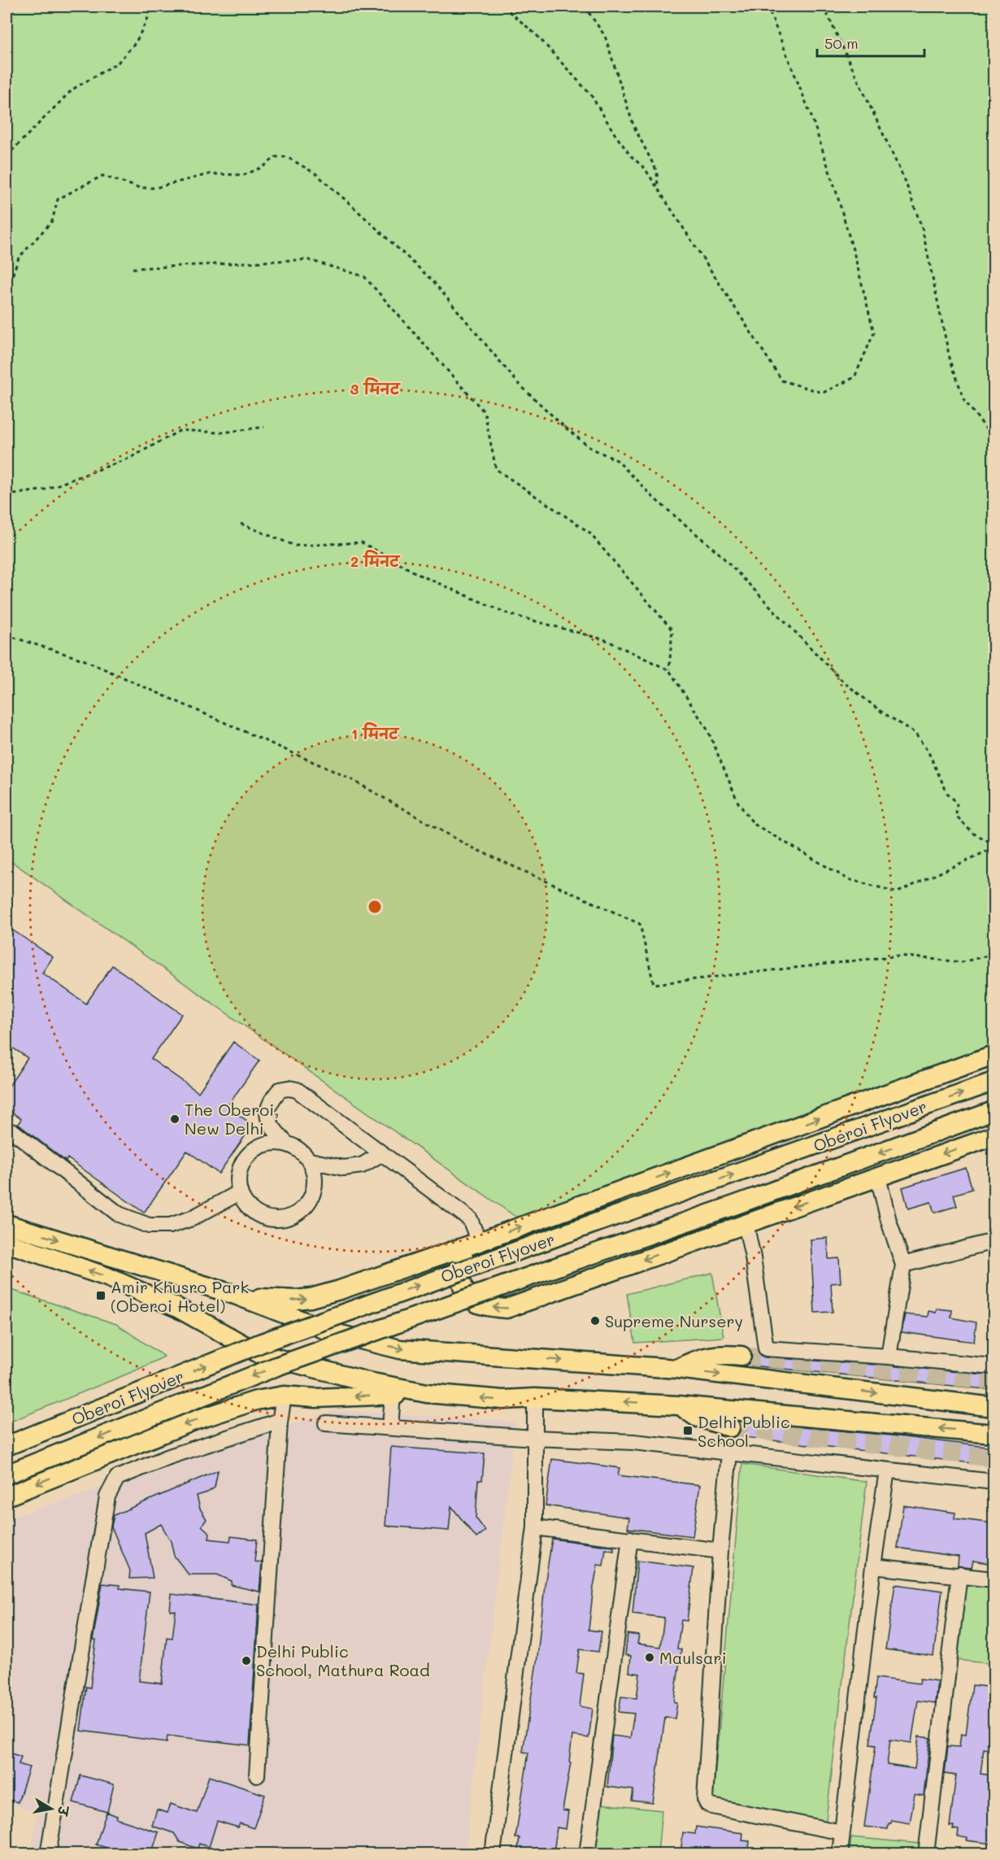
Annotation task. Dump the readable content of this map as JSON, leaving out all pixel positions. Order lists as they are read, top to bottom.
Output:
{
  "streets": {
    "main road": ["Oberoi Flyover"]
  },
  "places": {
    "other": [
      "The Oberoi, New Delhi",
      "Supreme Nursery",
      "Maulsari",
      "Delhi Public School, Mathura Road"
    ],
    "transit": ["Amir Khusro Park (Oberoi Hotel)", "Delhi Public School"]
  },
  "scale_bar": "50 m",
  "north": "right",
  "rings": ["3 मिनट", "2 मिनट", "1 मिनट"]
}
